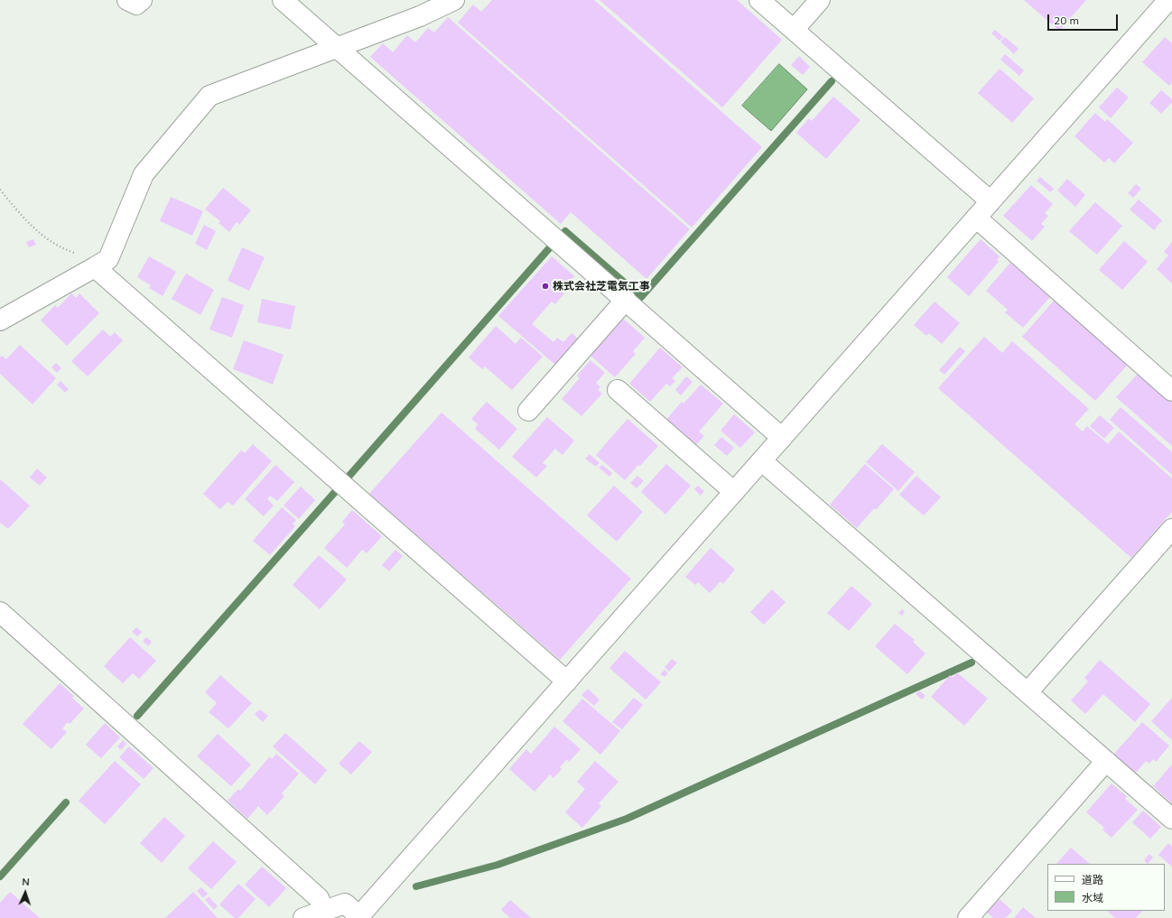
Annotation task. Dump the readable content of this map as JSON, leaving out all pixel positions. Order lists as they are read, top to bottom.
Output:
{
  "places": ["株式会社芝電気工事"],
  "legend": ["道路", "水域"],
  "scale_bar": "20 m",
  "north": "top"
}
